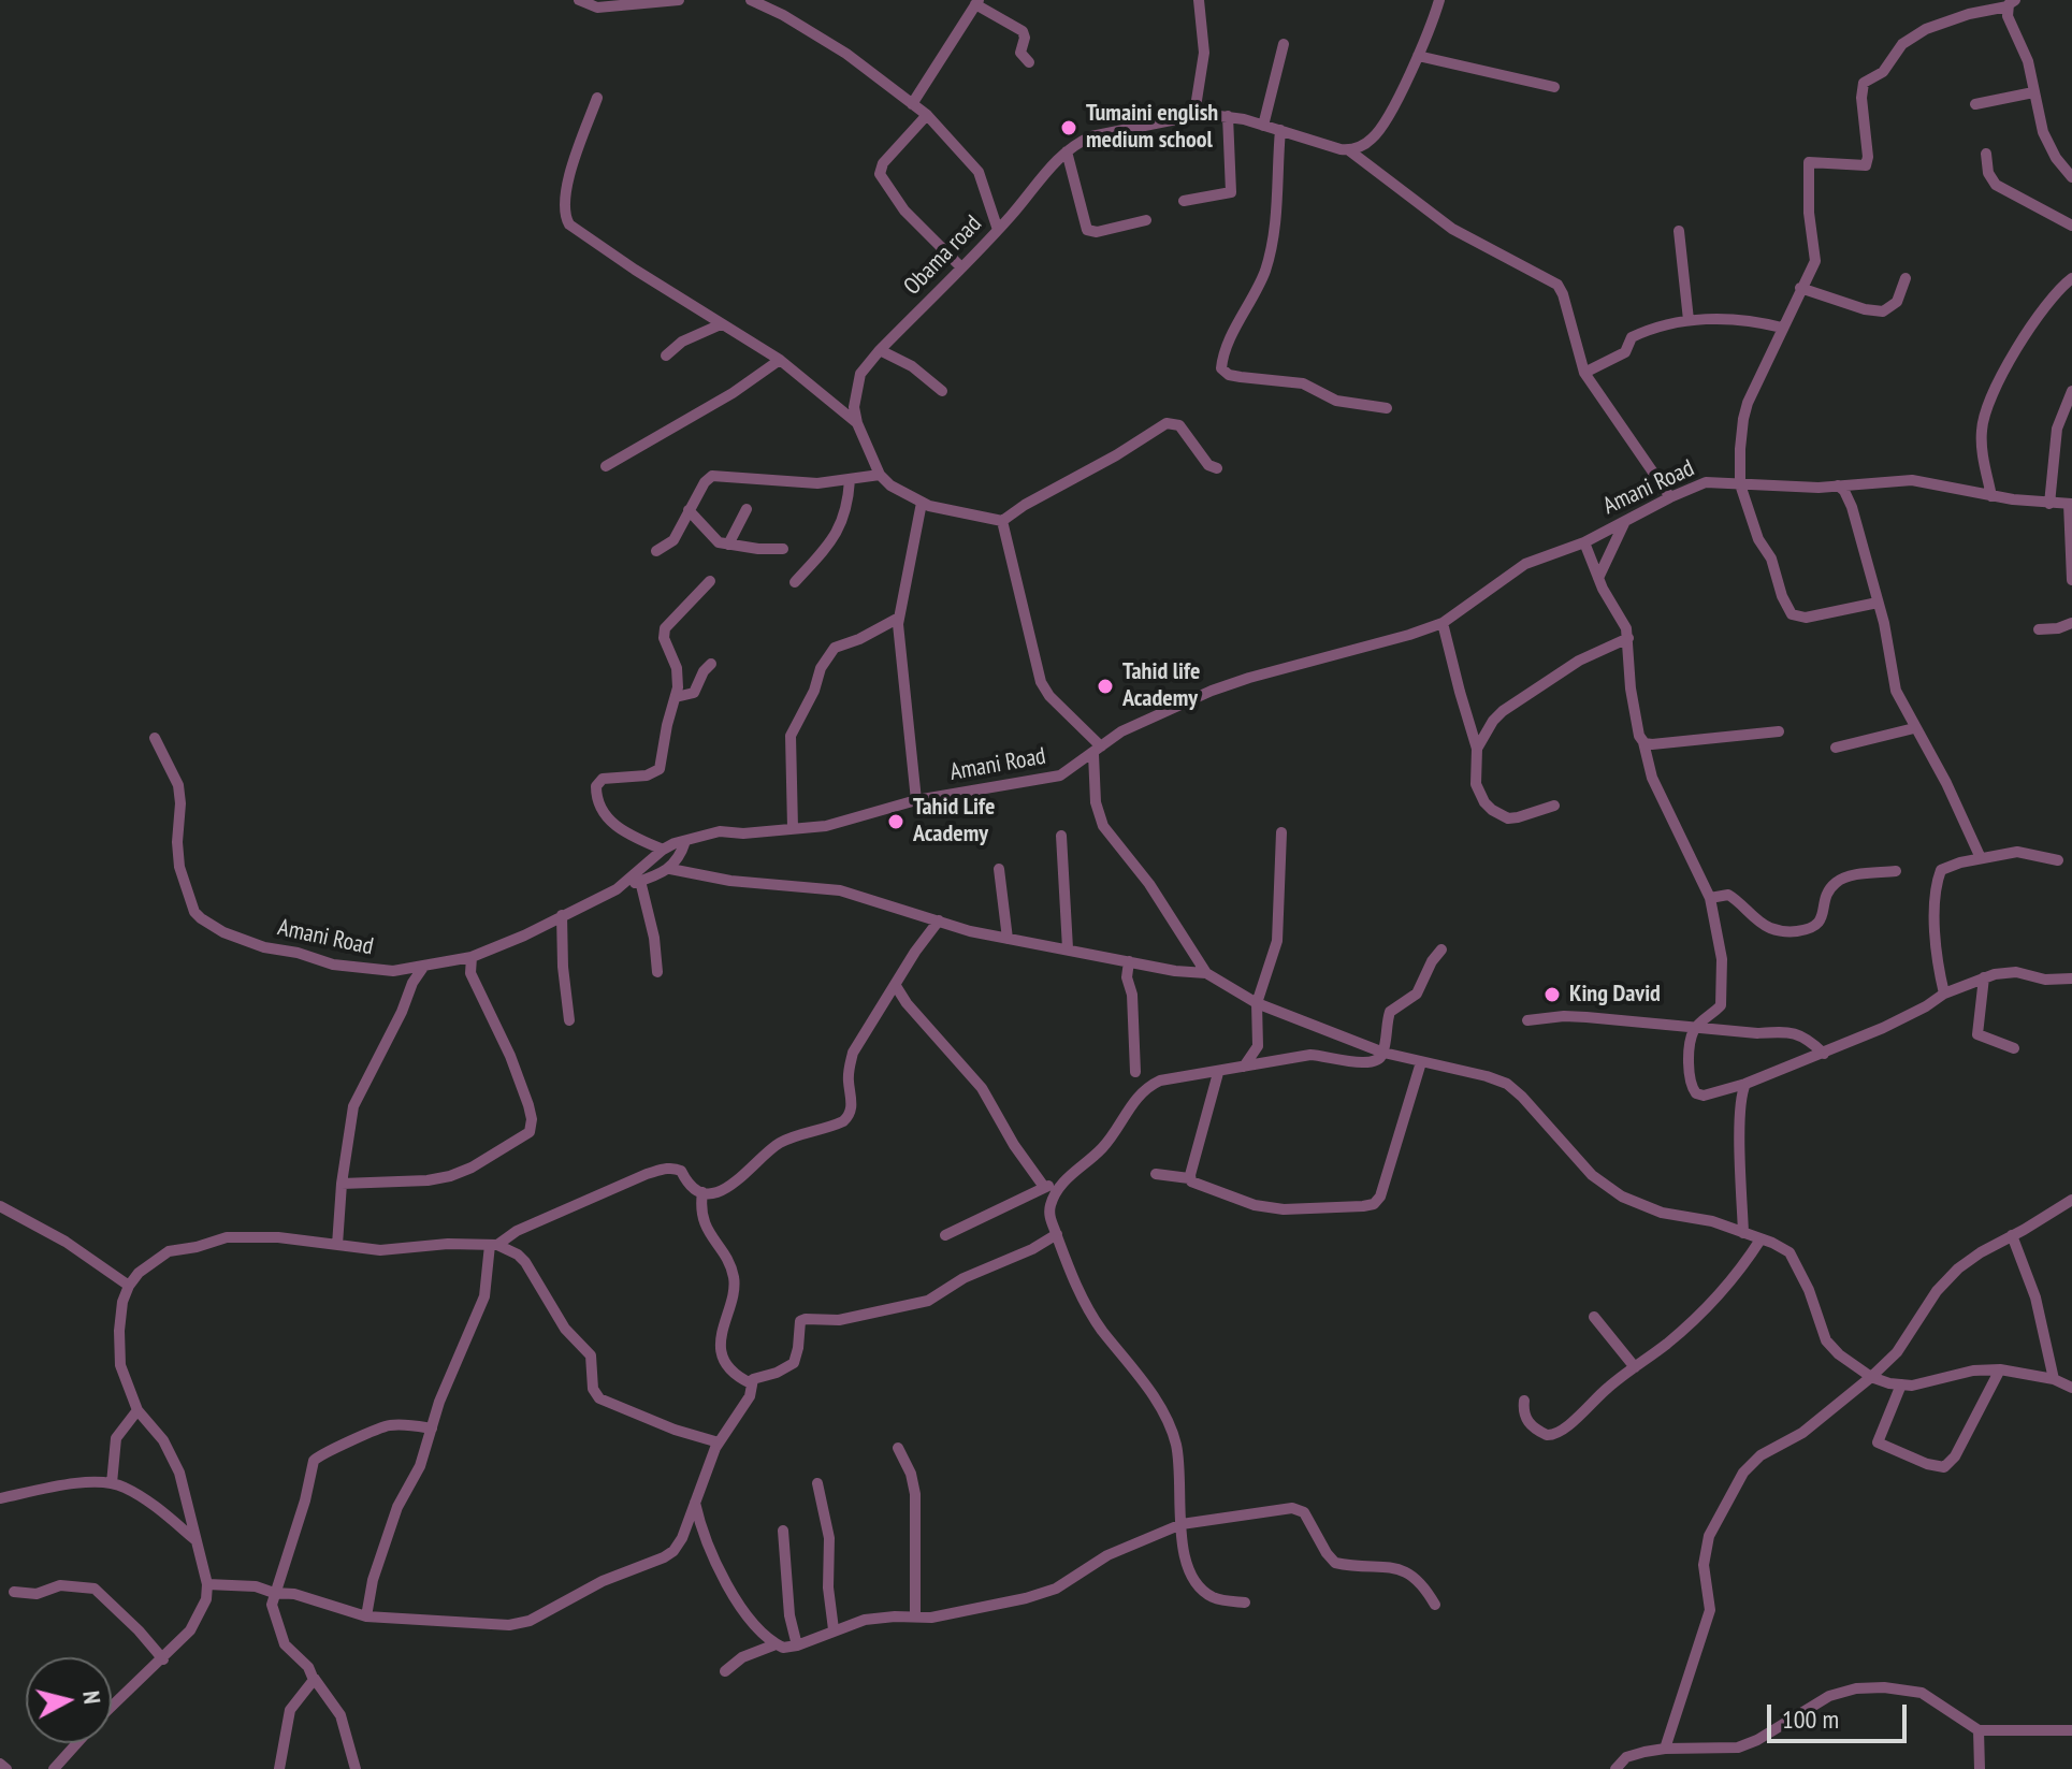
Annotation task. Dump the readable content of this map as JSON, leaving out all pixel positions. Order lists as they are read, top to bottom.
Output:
{
  "streets": {
    "street": ["Obama road", "Amani Road"]
  },
  "places": [
    "Tumaini english medium school",
    "Tahid life Academy",
    "Tahid Life Academy",
    "King David"
  ],
  "scale_bar": "100 m",
  "north": "right"
}
